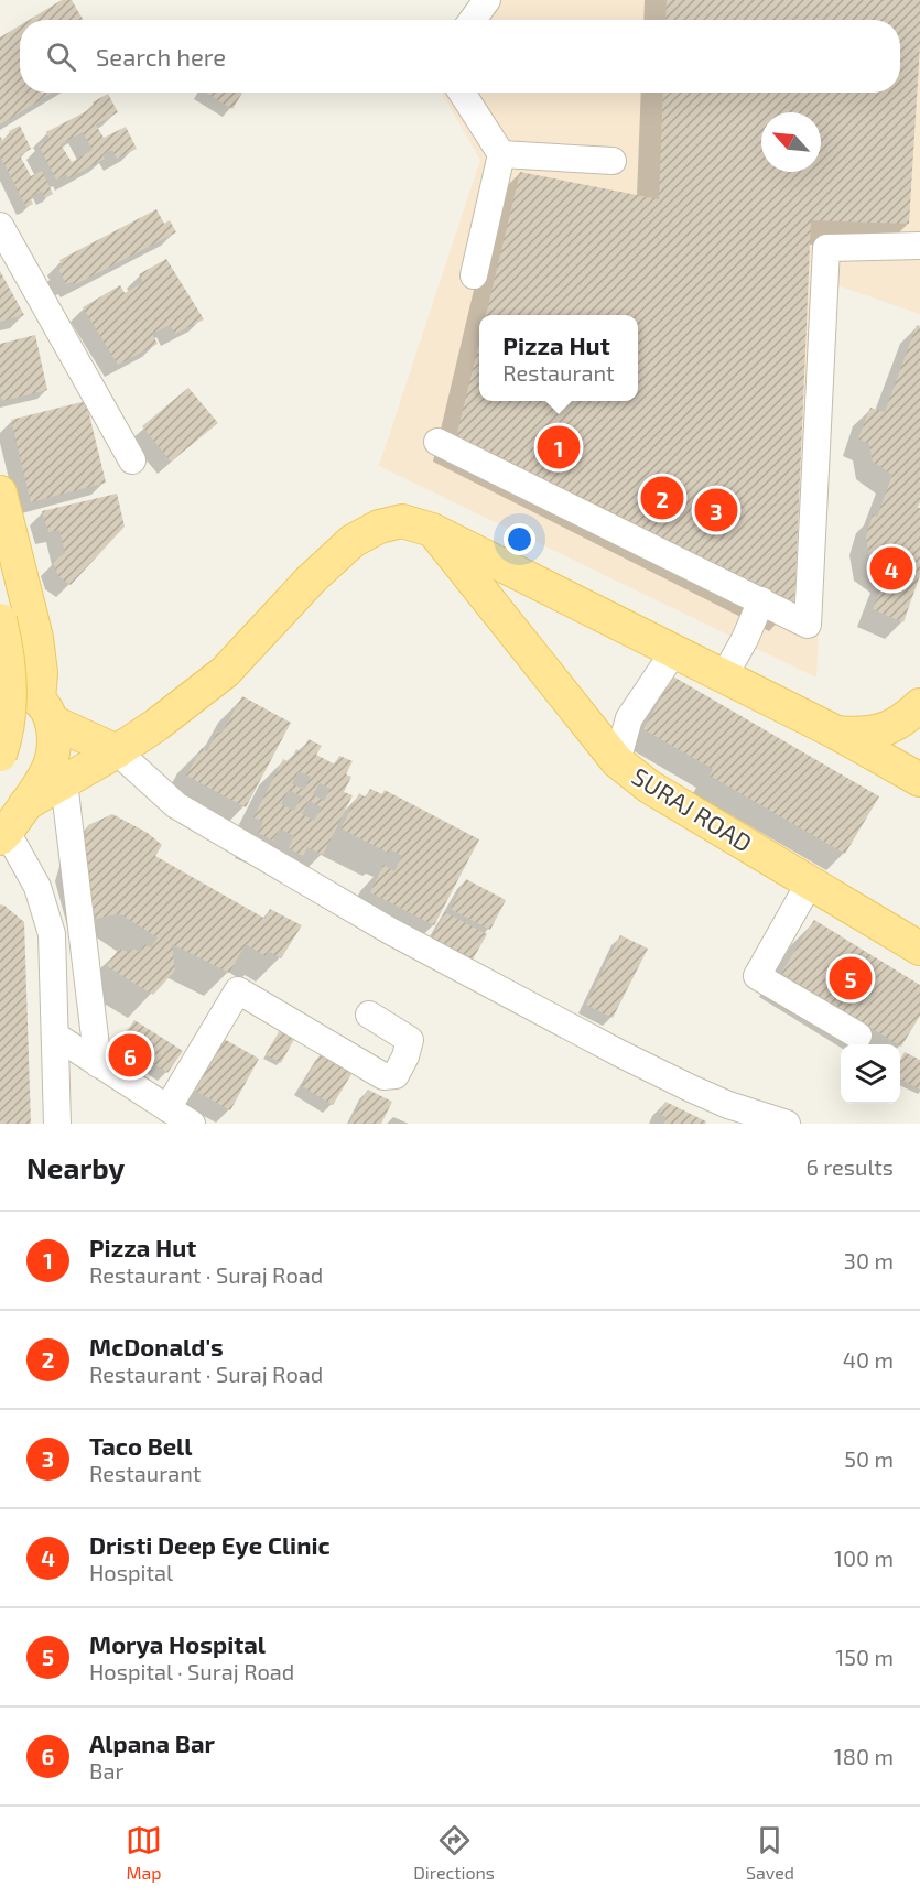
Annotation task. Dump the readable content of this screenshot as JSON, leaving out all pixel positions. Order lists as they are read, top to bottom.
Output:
{
  "streets": {
    "main road": ["SURAJ ROAD"]
  },
  "north": "top left",
  "page": {
    "search": "Search here",
    "popup": ["Pizza Hut", "Restaurant"],
    "pins": [
      "1",
      "2",
      "3",
      "4",
      "5",
      "6"
    ],
    "heading": ["Nearby", "6 results"],
    "list": [
      {
        "mark": "1",
        "name": "Pizza Hut",
        "note": "Restaurant · Suraj Road",
        "value": "30 m"
      },
      {
        "mark": "2",
        "name": "McDonald's",
        "note": "Restaurant · Suraj Road",
        "value": "40 m"
      },
      {
        "mark": "3",
        "name": "Taco Bell",
        "note": "Restaurant",
        "value": "50 m"
      },
      {
        "mark": "4",
        "name": "Dristi Deep Eye Clinic",
        "note": "Hospital",
        "value": "100 m"
      },
      {
        "mark": "5",
        "name": "Morya Hospital",
        "note": "Hospital · Suraj Road",
        "value": "150 m"
      },
      {
        "mark": "6",
        "name": "Alpana Bar",
        "note": "Bar",
        "value": "180 m"
      }
    ],
    "nav": ["Map", "Directions", "Saved"]
  }
}
